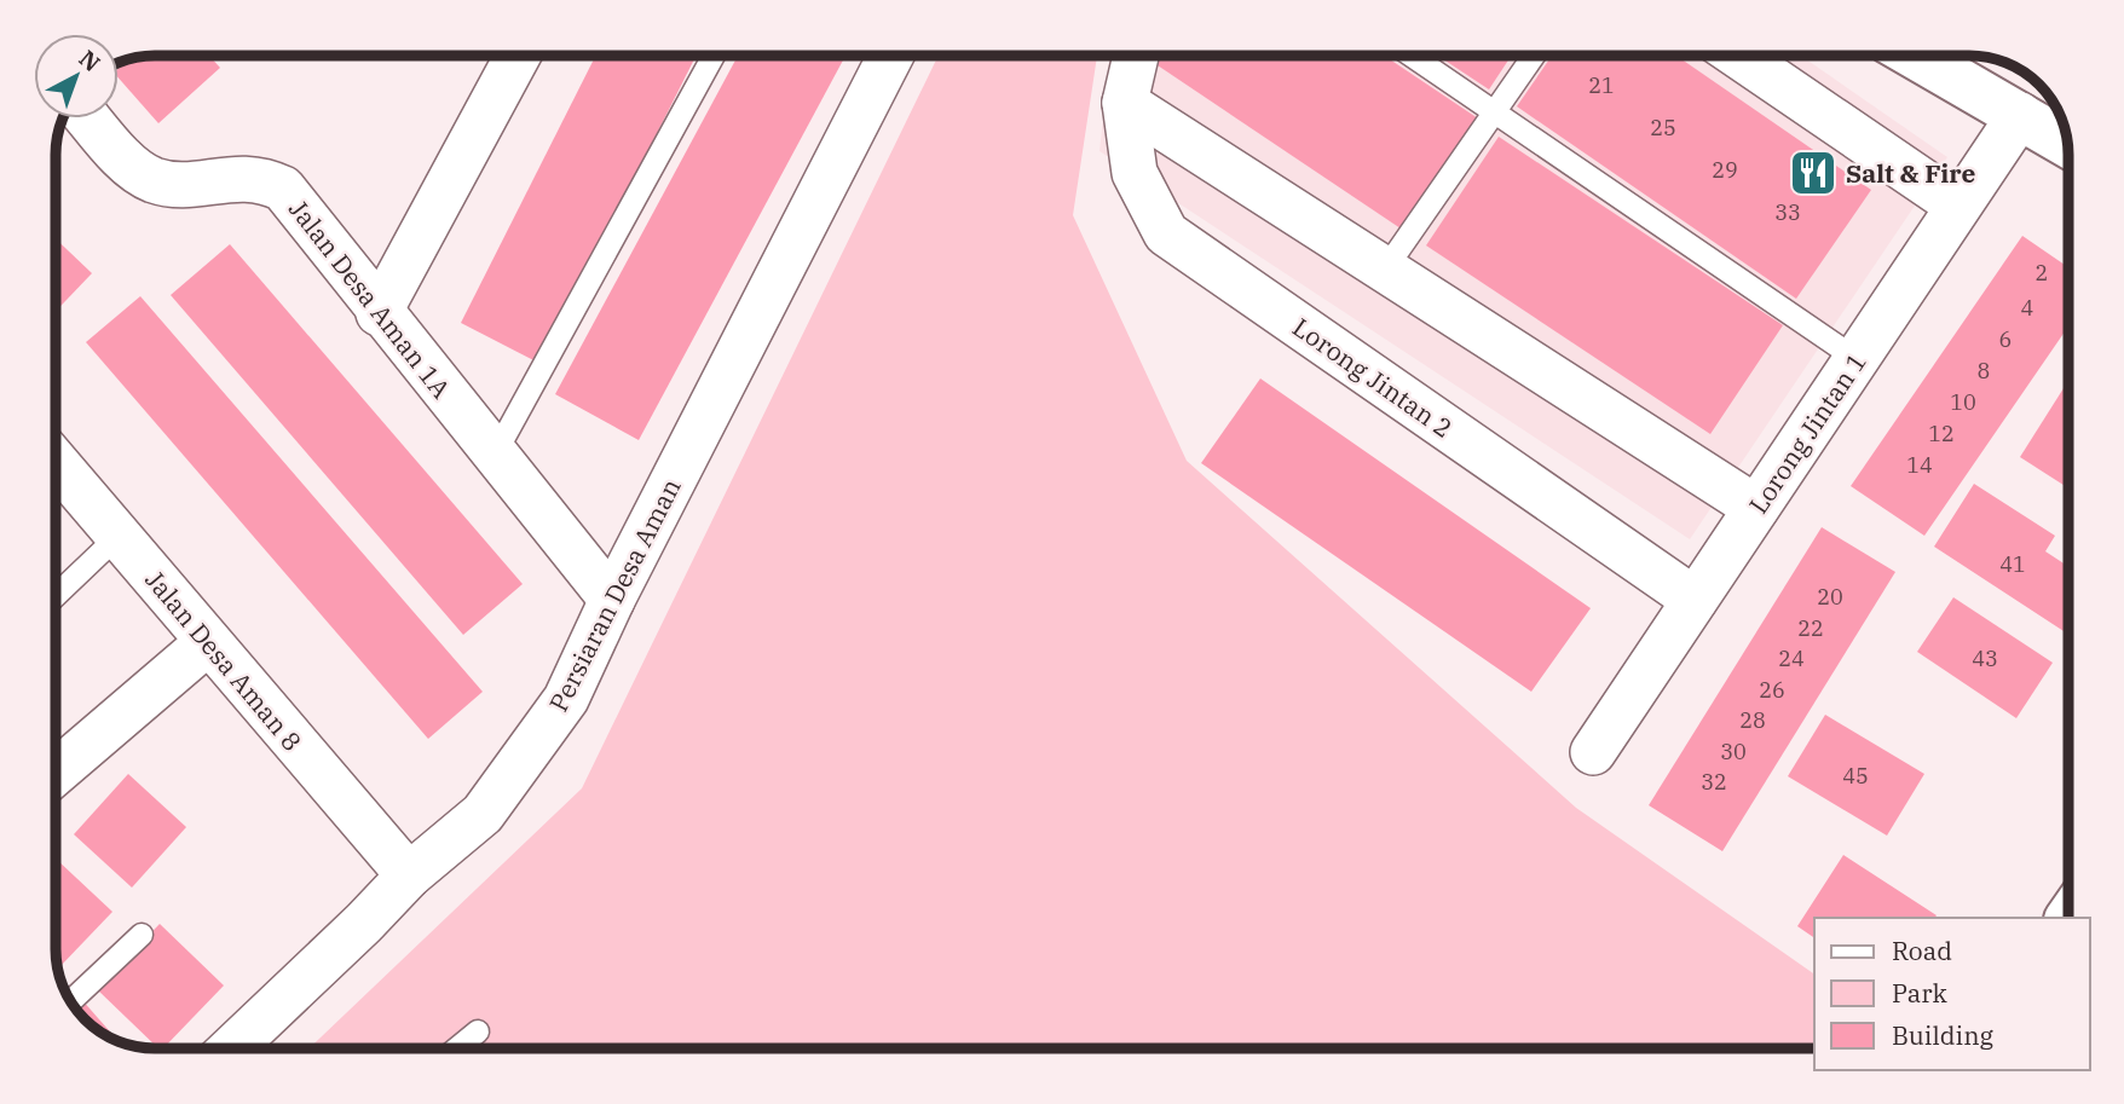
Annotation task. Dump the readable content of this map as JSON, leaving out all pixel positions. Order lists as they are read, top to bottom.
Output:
{
  "streets": {
    "street": [
      "Jalan Desa Aman 1A",
      "Lorong Jintan 2",
      "Lorong Jintan 1",
      "Persiaran Desa Aman",
      "Jalan Desa Aman 8"
    ]
  },
  "crossings": [
    ["Jalan Desa Aman 1A", "Persiaran Desa Aman"],
    ["Lorong Jintan 2", "Lorong Jintan 1"],
    ["Persiaran Desa Aman", "Jalan Desa Aman 8"]
  ],
  "places": {
    "restaurant": ["Salt & Fire"]
  },
  "house_numbers": [
    "21",
    "25",
    "29",
    "33",
    "2",
    "4",
    "6",
    "8",
    "10",
    "12",
    "14",
    "41",
    "20",
    "22",
    "24",
    "43",
    "26",
    "28",
    "30",
    "45",
    "32"
  ],
  "legend": ["Road", "Park", "Building"],
  "north": "top right"
}
